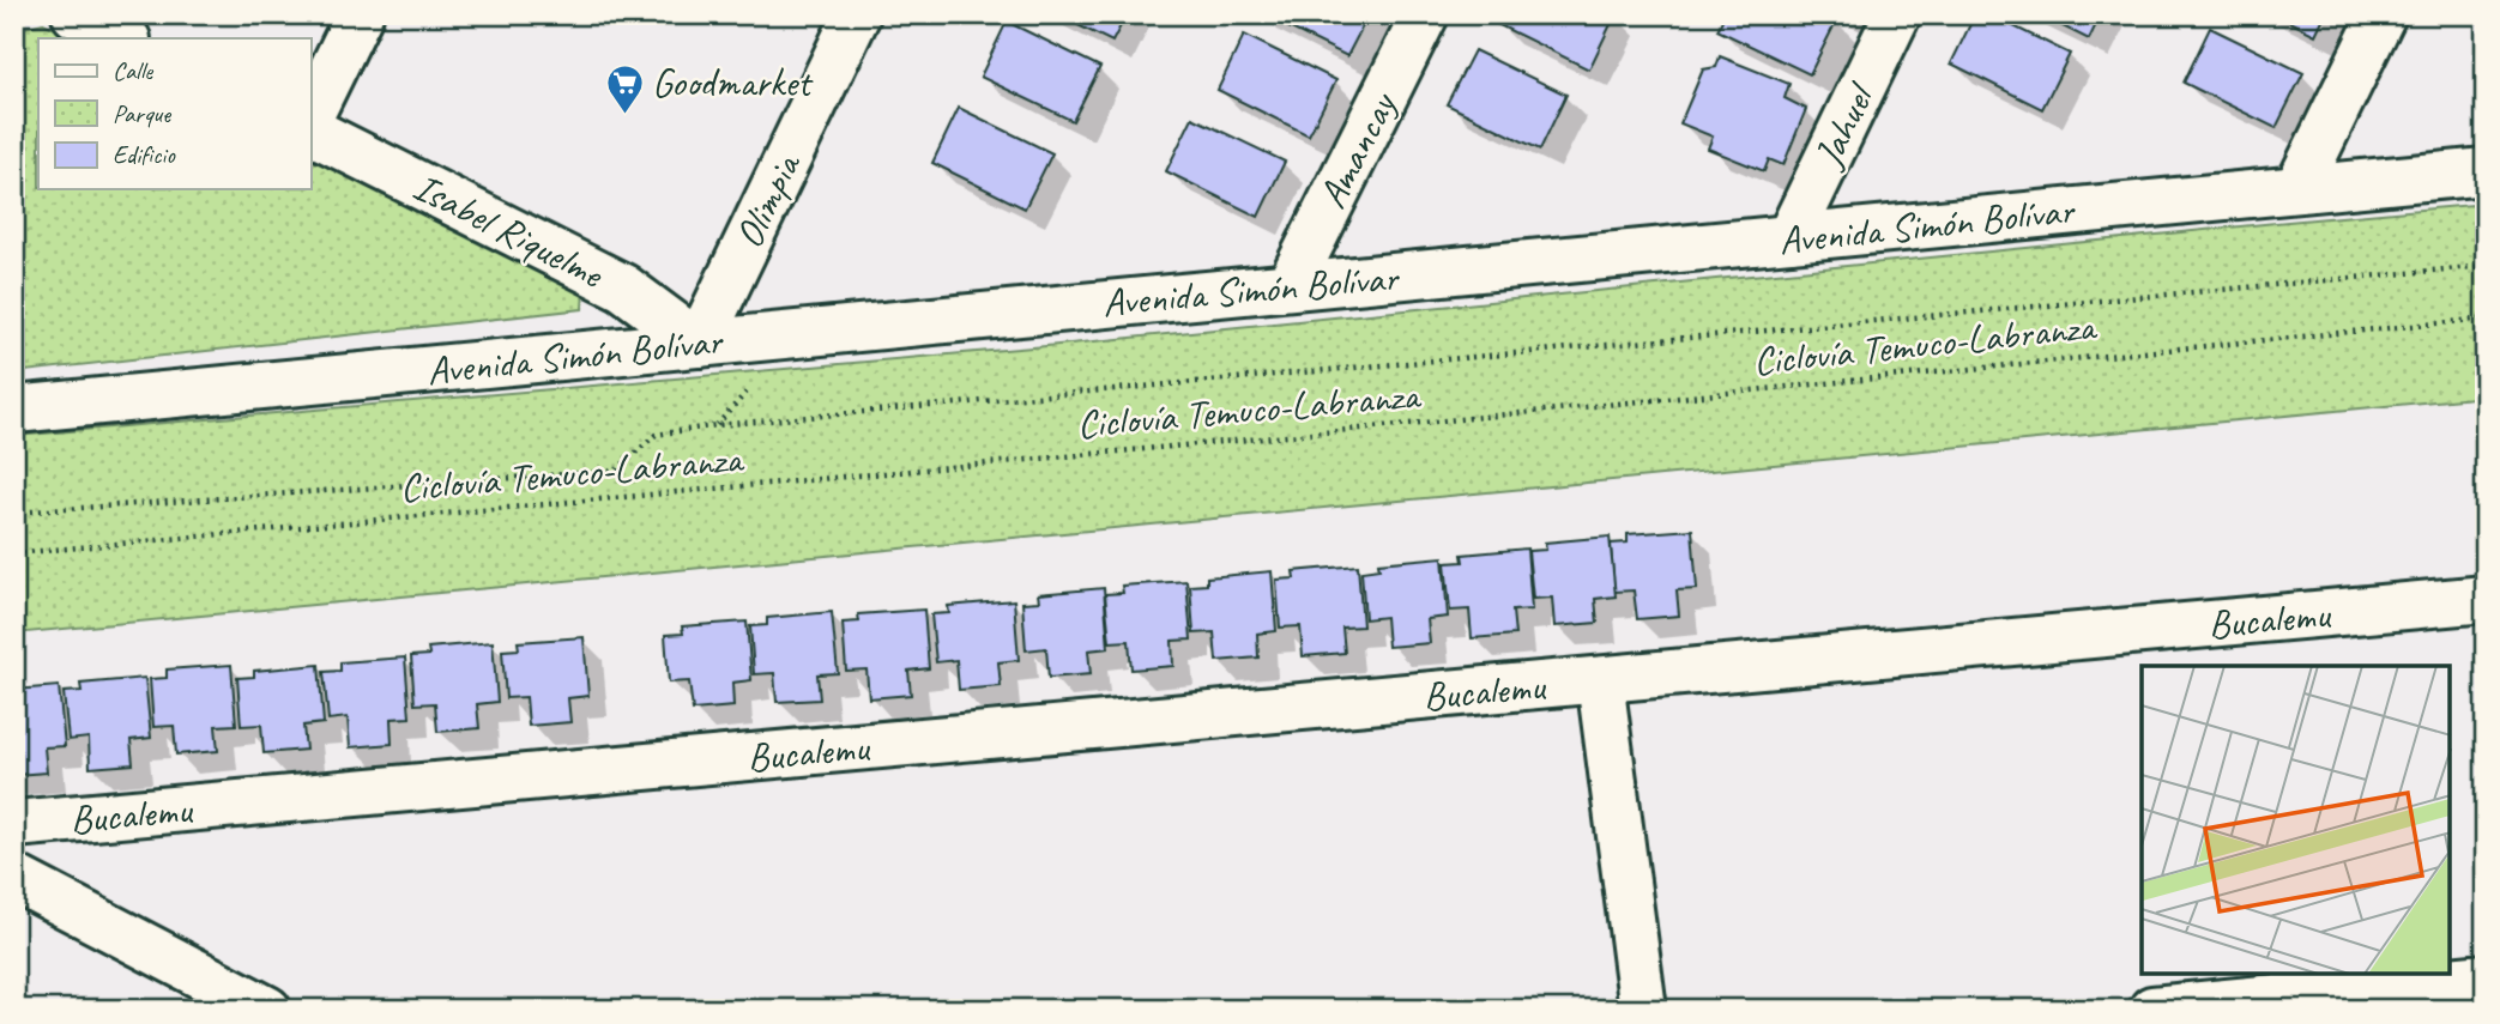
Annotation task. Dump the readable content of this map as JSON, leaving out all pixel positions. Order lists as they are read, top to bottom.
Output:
{
  "streets": {
    "street": [
      "Jahuel",
      "Amancay",
      "Olimpia",
      "Avenida Simón Bolívar",
      "Isabel Riquelme",
      "Bucalemu"
    ],
    "path": ["Ciclovía Temuco-Labranza"]
  },
  "crossings": [
    ["Jahuel", "Avenida Simón Bolívar"],
    ["Amancay", "Avenida Simón Bolívar"],
    ["Olimpia", "Avenida Simón Bolívar"],
    ["Olimpia", "Isabel Riquelme"],
    ["Avenida Simón Bolívar", "Isabel Riquelme"]
  ],
  "places": {
    "supermarket": ["Goodmarket"]
  },
  "legend": ["Calle", "Parque", "Edificio"]
}
